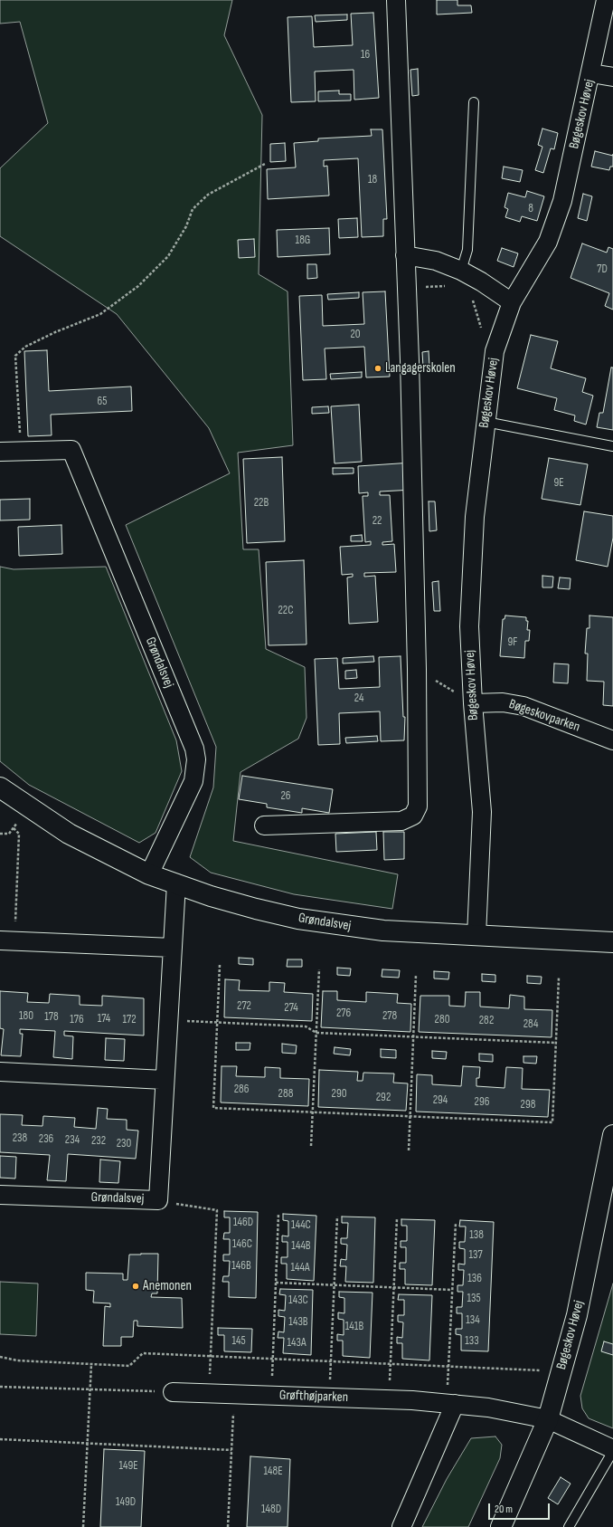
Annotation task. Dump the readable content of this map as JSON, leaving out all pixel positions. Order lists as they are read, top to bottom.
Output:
{
  "streets": {
    "street": [
      "Bøgeskov Høvej",
      "Grøndalsvej",
      "Bøgeskovparken",
      "Grøfthøjparken"
    ]
  },
  "crossings": [
    ["Bøgeskov Høvej", "Grøndalsvej"],
    ["Bøgeskov Høvej", "Bøgeskovparken"],
    ["Bøgeskov Høvej", "Grøfthøjparken"]
  ],
  "places": ["Langagerskolen", "Anemonen"],
  "house_numbers": [
    "16",
    "18",
    "8",
    "18G",
    "7D",
    "20",
    "65",
    "9E",
    "22B",
    "22",
    "22C",
    "9F",
    "24",
    "26",
    "272",
    "274",
    "276",
    "180",
    "278",
    "178",
    "174",
    "176",
    "172",
    "280",
    "282",
    "284",
    "286",
    "288",
    "290",
    "292",
    "294",
    "296",
    "298",
    "238",
    "236",
    "234",
    "232",
    "230",
    "146D",
    "144C",
    "138",
    "146C",
    "144B",
    "137",
    "146B",
    "144A",
    "136",
    "135",
    "143C",
    "134",
    "143B",
    "141B",
    "145",
    "133",
    "143A",
    "149E",
    "148E",
    "149D",
    "148D"
  ],
  "scale_bar": "20 m"
}
